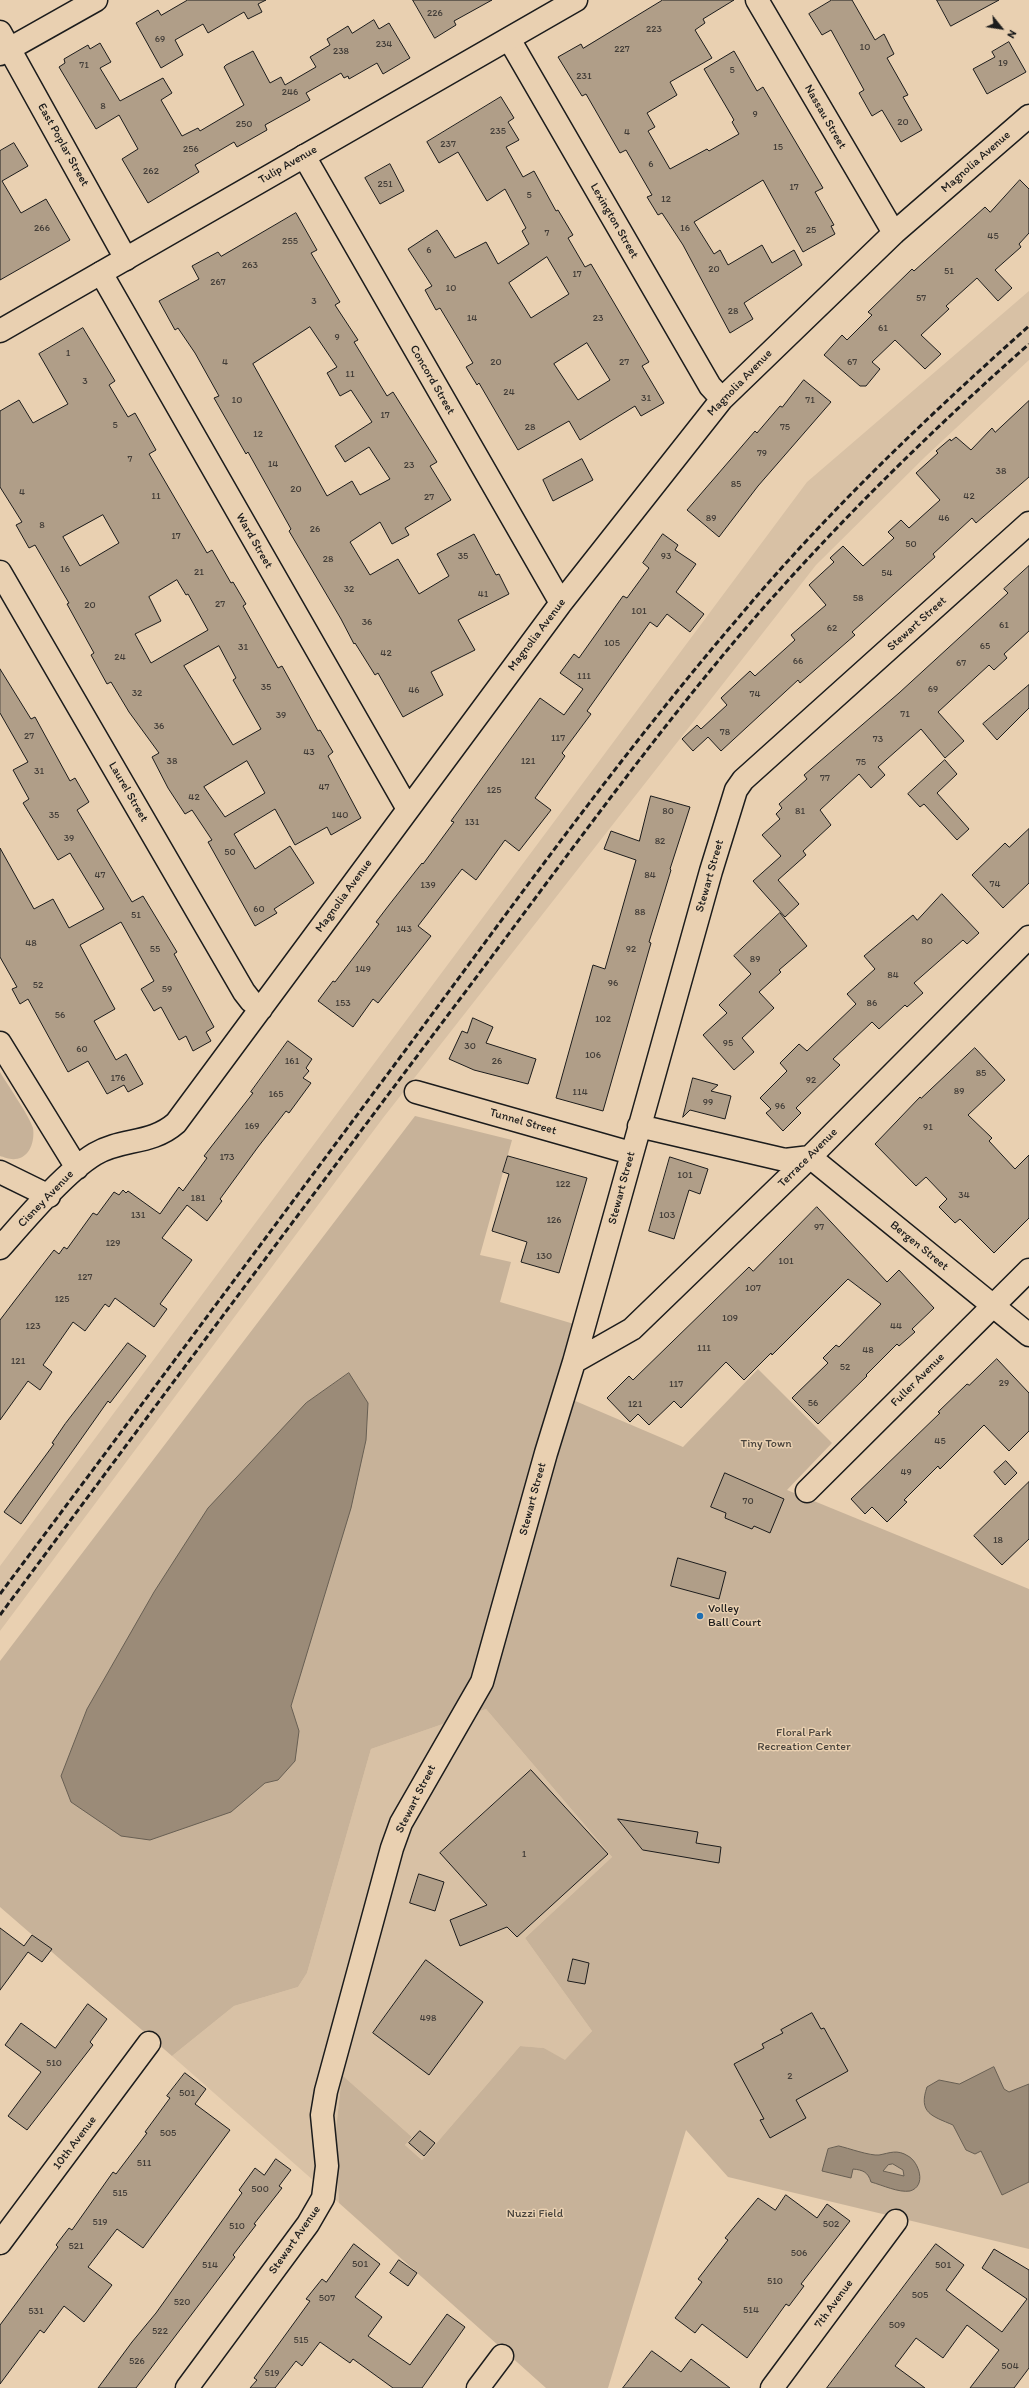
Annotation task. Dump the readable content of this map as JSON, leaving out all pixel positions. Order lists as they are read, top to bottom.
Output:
{
  "streets": {
    "street": [
      "Nassau Street",
      "East Poplar Street",
      "Magnolia Avenue",
      "Tulip Avenue",
      "Lexington Street",
      "Concord Street",
      "Ward Street",
      "Stewart Street",
      "Laurel Street",
      "Tunnel Street",
      "Terrace Avenue",
      "Cisney Avenue",
      "Bergen Street",
      "Fuller Avenue",
      "10th Avenue",
      "Stewart Avenue",
      "7th Avenue"
    ]
  },
  "crossings": [
    ["Nassau Street", "Magnolia Avenue"],
    ["East Poplar Street", "Tulip Avenue"],
    ["Magnolia Avenue", "Lexington Street"],
    ["Magnolia Avenue", "Concord Street"],
    ["Magnolia Avenue", "Ward Street"],
    ["Magnolia Avenue", "Laurel Street"],
    ["Magnolia Avenue", "Cisney Avenue"],
    ["Tulip Avenue", "Lexington Street"],
    ["Tulip Avenue", "Concord Street"],
    ["Tulip Avenue", "Ward Street"],
    ["Stewart Street", "Tunnel Street"],
    ["Stewart Street", "Terrace Avenue"],
    ["Stewart Street", "Stewart Avenue"],
    ["Terrace Avenue", "Bergen Street"],
    ["Bergen Street", "Fuller Avenue"]
  ],
  "parks": ["Tiny Town", "Floral Park Recreation Center", "Nuzzi Field"],
  "places": ["Volley Ball Court"],
  "house_numbers": [
    "226",
    "223",
    "69",
    "234",
    "10",
    "227",
    "238",
    "19",
    "71",
    "5",
    "231",
    "246",
    "8",
    "9",
    "20",
    "250",
    "235",
    "4",
    "237",
    "15",
    "256",
    "6",
    "262",
    "251",
    "17",
    "5",
    "12",
    "266",
    "16",
    "25",
    "7",
    "45",
    "255",
    "6",
    "263",
    "20",
    "51",
    "17",
    "267",
    "10",
    "57",
    "3",
    "28",
    "14",
    "23",
    "61",
    "9",
    "1",
    "4",
    "20",
    "27",
    "67",
    "11",
    "3",
    "24",
    "31",
    "10",
    "71",
    "17",
    "5",
    "28",
    "75",
    "12",
    "79",
    "7",
    "14",
    "23",
    "38",
    "85",
    "20",
    "4",
    "11",
    "42",
    "27",
    "89",
    "46",
    "8",
    "26",
    "17",
    "50",
    "35",
    "93",
    "28",
    "16",
    "21",
    "54",
    "32",
    "41",
    "58",
    "27",
    "20",
    "101",
    "36",
    "61",
    "62",
    "105",
    "65",
    "31",
    "42",
    "24",
    "66",
    "67",
    "111",
    "35",
    "69",
    "46",
    "32",
    "74",
    "71",
    "39",
    "36",
    "78",
    "27",
    "117",
    "73",
    "43",
    "38",
    "121",
    "75",
    "31",
    "77",
    "47",
    "125",
    "42",
    "80",
    "81",
    "35",
    "140",
    "131",
    "39",
    "82",
    "50",
    "47",
    "84",
    "74",
    "139",
    "60",
    "88",
    "51",
    "143",
    "80",
    "48",
    "55",
    "92",
    "89",
    "149",
    "84",
    "96",
    "52",
    "59",
    "153",
    "86",
    "56",
    "102",
    "95",
    "30",
    "60",
    "106",
    "161",
    "26",
    "85",
    "176",
    "92",
    "89",
    "114",
    "165",
    "99",
    "96",
    "169",
    "91",
    "173",
    "101",
    "122",
    "34",
    "181",
    "131",
    "103",
    "126",
    "97",
    "129",
    "130",
    "101",
    "127",
    "107",
    "125",
    "109",
    "123",
    "44",
    "111",
    "48",
    "121",
    "52",
    "29",
    "117",
    "56",
    "121",
    "45",
    "49",
    "70",
    "18",
    "1",
    "498",
    "510",
    "2",
    "501",
    "505",
    "511",
    "500",
    "515",
    "519",
    "502",
    "510",
    "521",
    "506",
    "501",
    "514",
    "501",
    "510",
    "505",
    "507",
    "520",
    "514",
    "531",
    "509",
    "522",
    "515",
    "526",
    "504",
    "519"
  ],
  "north": "bottom right"
}
